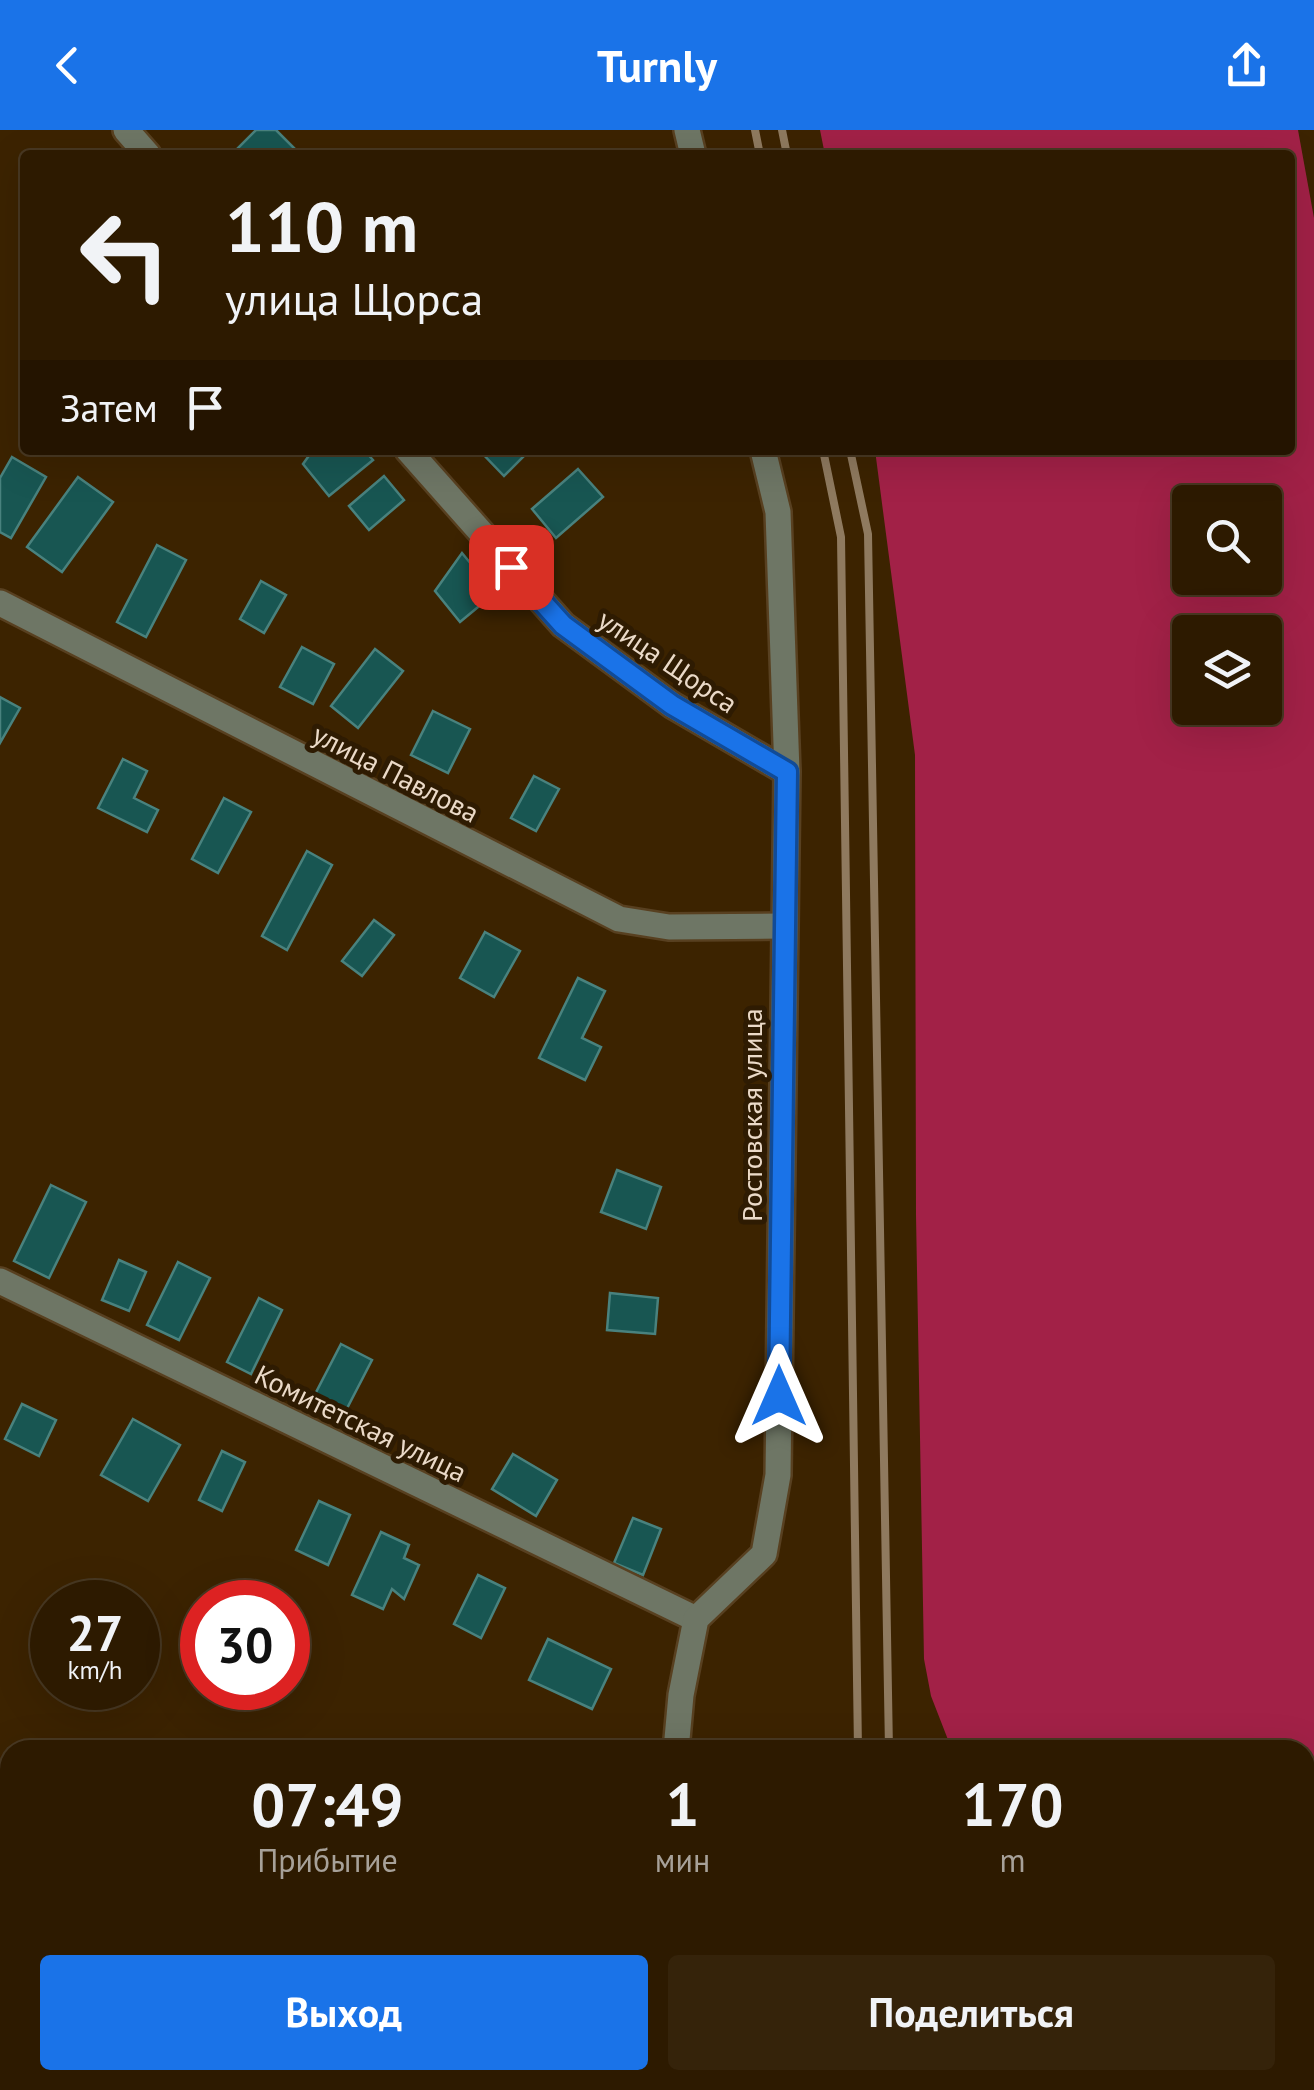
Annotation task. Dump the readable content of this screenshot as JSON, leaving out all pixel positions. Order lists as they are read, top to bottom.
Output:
{
  "streets": {
    "street": [
      "улица Щорса",
      "улица Павлова",
      "Ростовская улица",
      "Комитетская улица"
    ]
  },
  "crossings": [
    ["улица Щорса", "Ростовская улица"],
    ["улица Павлова", "Ростовская улица"],
    ["Ростовская улица", "Комитетская улица"]
  ],
  "page": {
    "header": "Turnly",
    "turn": ["110 m", "улица Щорса"],
    "then": "Затем",
    "speed": "27 km/h",
    "limit": "30",
    "eta": [
      "07:49",
      "Прибытие",
      "1",
      "мин",
      "170",
      "m"
    ],
    "buttons": ["Выход", "Поделиться"]
  }
}
